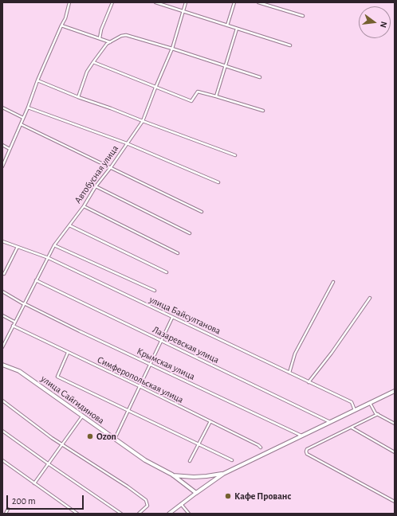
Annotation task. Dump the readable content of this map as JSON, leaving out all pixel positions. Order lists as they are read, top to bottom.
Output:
{
  "streets": {
    "main road": ["улица Сайгидинова"],
    "street": [
      "Автобусная улица",
      "улица Байсултанова",
      "Лазаревская улица",
      "Крымская улица",
      "Симферопольская улица"
    ]
  },
  "crossings": [
    ["Автобусная улица", "улица Байсултанова"],
    ["Автобусная улица", "Лазаревская улица"],
    ["Автобусная улица", "Крымская улица"],
    ["Автобусная улица", "Симферопольская улица"]
  ],
  "places": ["Ozon", "Кафе Прованс"],
  "scale_bar": "200 m",
  "north": "right"
}
